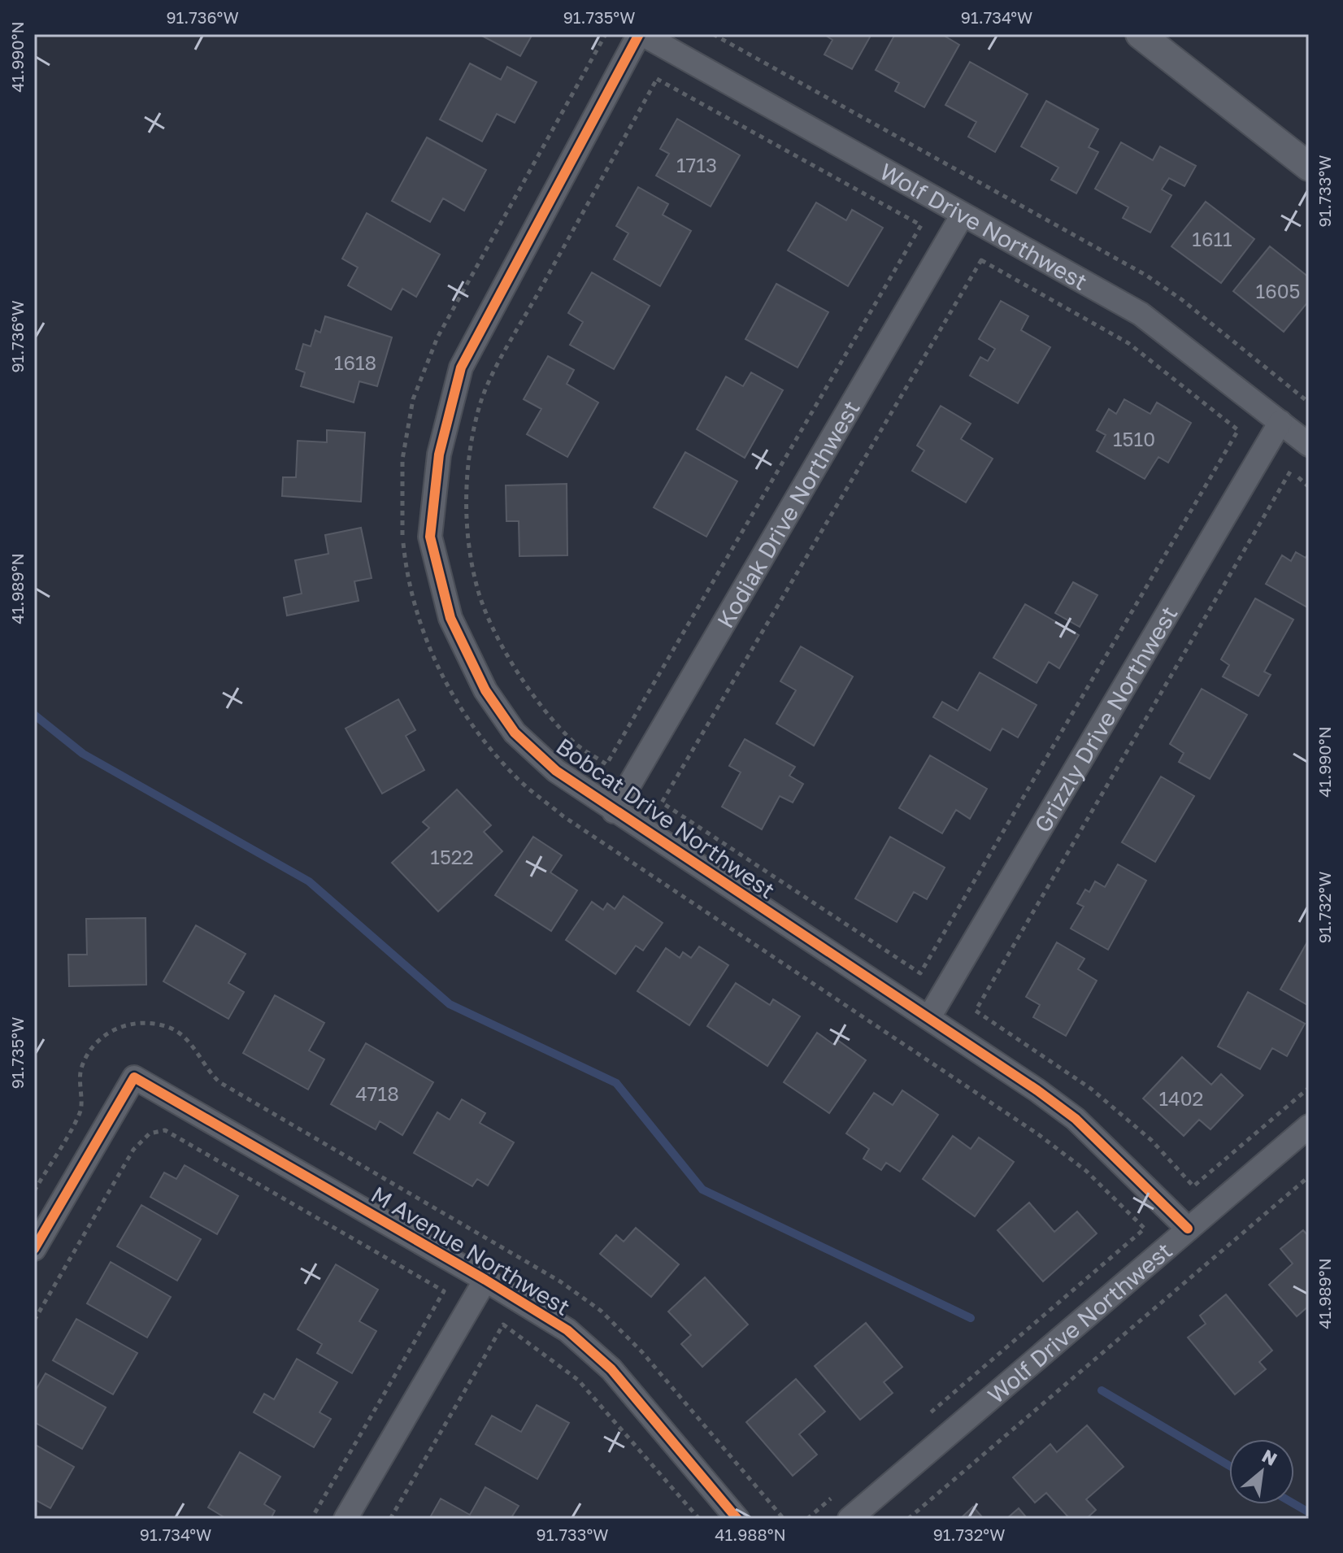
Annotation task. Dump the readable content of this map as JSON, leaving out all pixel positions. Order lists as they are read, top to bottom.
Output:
{
  "streets": {
    "street": [
      "Wolf Drive Northwest",
      "Kodiak Drive Northwest",
      "Grizzly Drive Northwest",
      "Bobcat Drive Northwest",
      "M Avenue Northwest"
    ]
  },
  "crossings": [
    ["Wolf Drive Northwest", "Kodiak Drive Northwest"],
    ["Wolf Drive Northwest", "Grizzly Drive Northwest"],
    ["Wolf Drive Northwest", "Bobcat Drive Northwest"],
    ["Kodiak Drive Northwest", "Bobcat Drive Northwest"],
    ["Grizzly Drive Northwest", "Bobcat Drive Northwest"]
  ],
  "house_numbers": [
    "1713",
    "1611",
    "1605",
    "1618",
    "1510",
    "1522",
    "4718",
    "1402"
  ],
  "north": "top right",
  "coordinates": [
    "91.736°W",
    "91.735°W",
    "91.734°W",
    "41.990°N",
    "91.733°W",
    "41.989°N",
    "91.732°W",
    "41.988°N"
  ]
}
